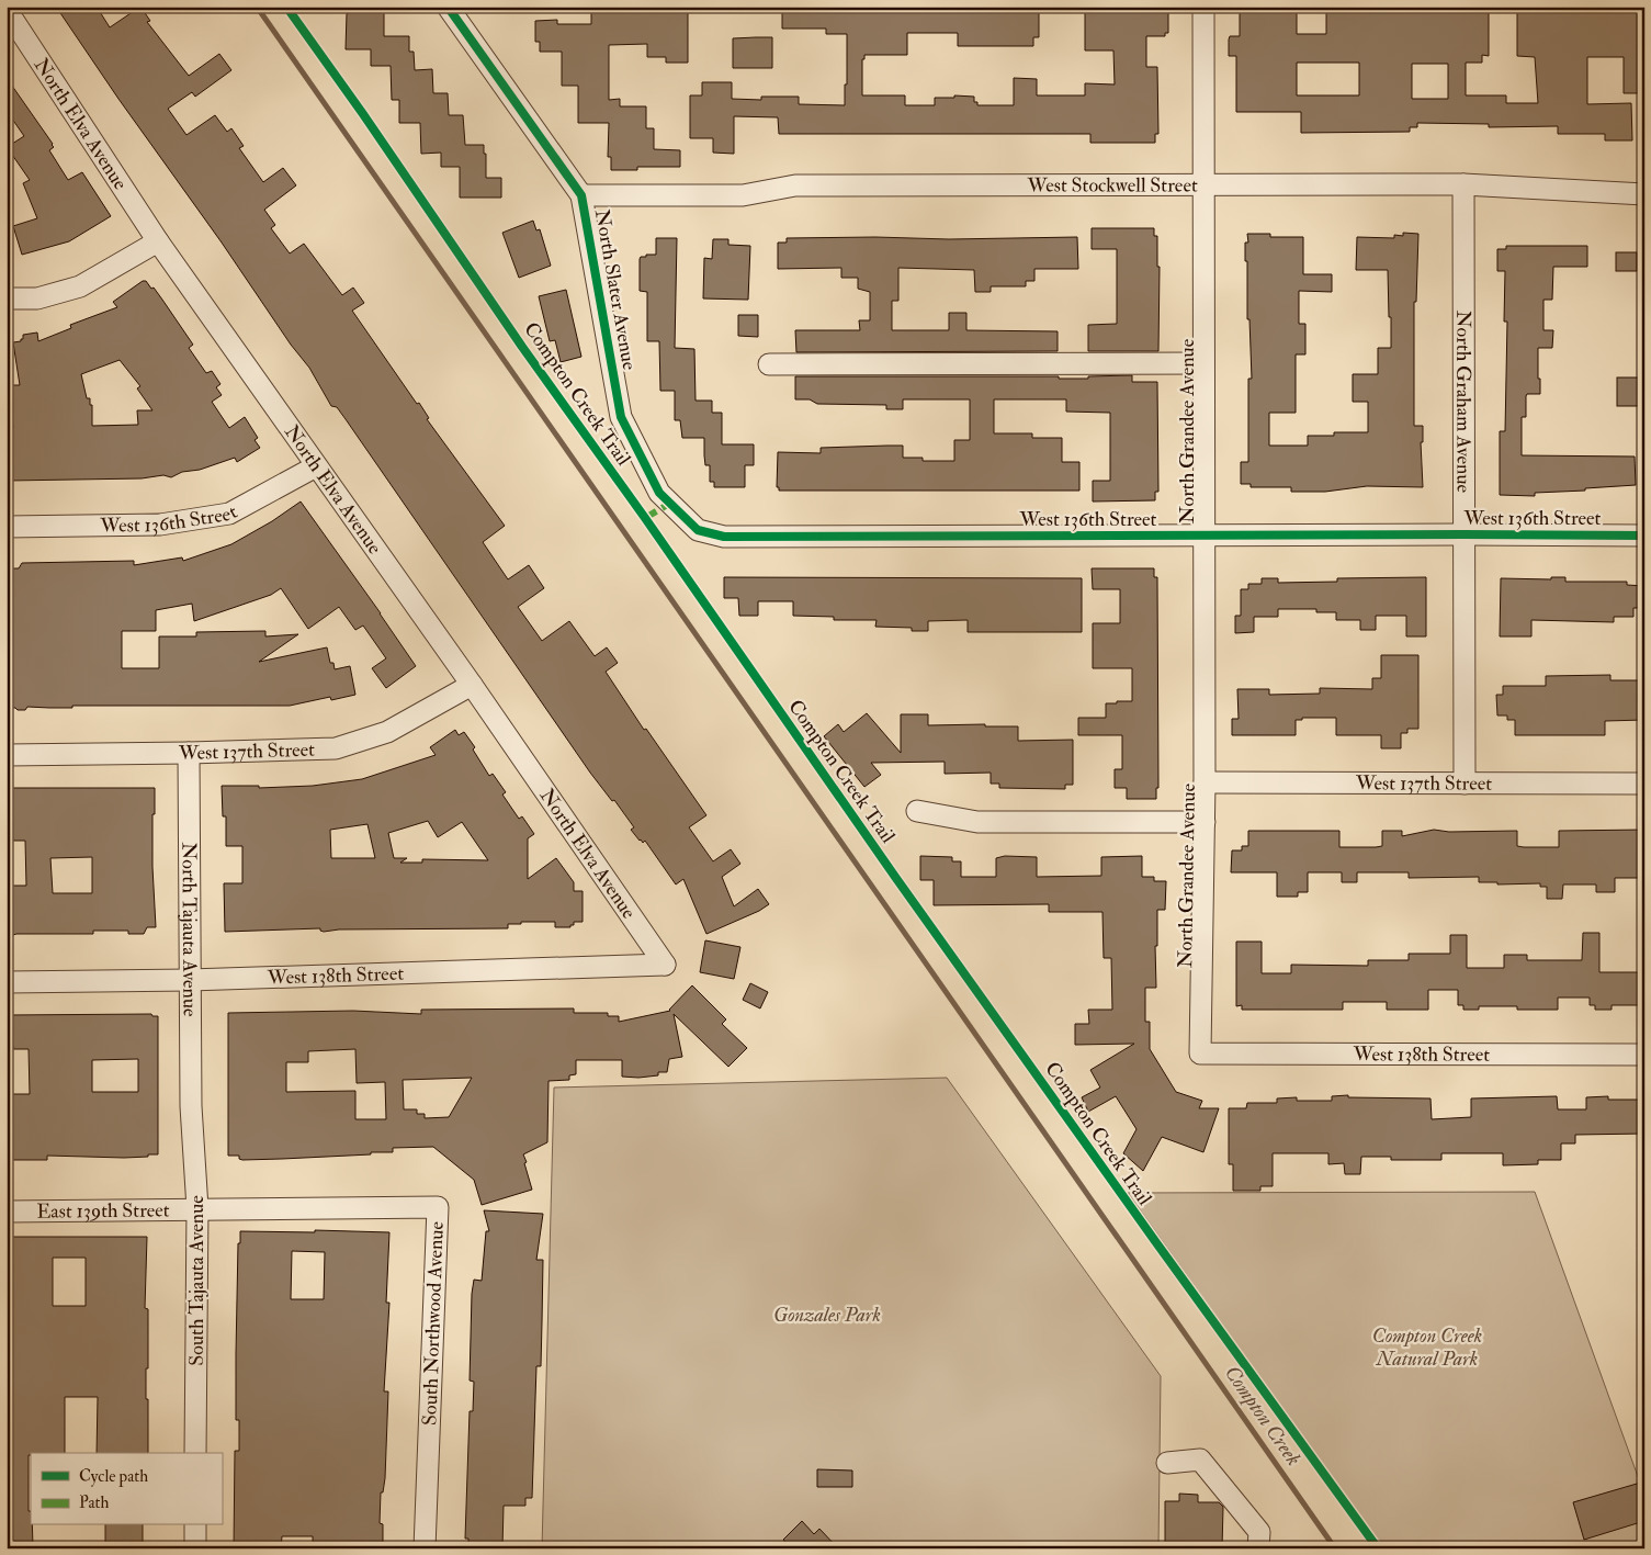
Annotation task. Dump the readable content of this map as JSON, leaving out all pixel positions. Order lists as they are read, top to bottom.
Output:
{
  "streets": {
    "street": [
      "North Elva Avenue",
      "West Stockwell Street",
      "North Slater Avenue",
      "North Graham Avenue",
      "North Grandee Avenue",
      "West 136th Street",
      "West 137th Street",
      "North Tajauta Avenue",
      "West 138th Street",
      "East 139th Street",
      "South Tajauta Avenue",
      "South Northwood Avenue"
    ],
    "cycle path": ["Compton Creek Trail"]
  },
  "crossings": [
    ["North Elva Avenue", "West 136th Street"],
    ["North Elva Avenue", "West 137th Street"],
    ["North Elva Avenue", "West 138th Street"],
    ["West Stockwell Street", "North Slater Avenue"],
    ["West Stockwell Street", "North Graham Avenue"],
    ["West Stockwell Street", "North Grandee Avenue"],
    ["North Slater Avenue", "West 136th Street"],
    ["North Graham Avenue", "West 136th Street"],
    ["North Graham Avenue", "West 137th Street"],
    ["North Grandee Avenue", "West 136th Street"],
    ["North Grandee Avenue", "West 137th Street"],
    ["North Grandee Avenue", "West 138th Street"],
    ["West 137th Street", "North Tajauta Avenue"],
    ["North Tajauta Avenue", "West 138th Street"],
    ["North Tajauta Avenue", "South Tajauta Avenue"],
    ["East 139th Street", "South Tajauta Avenue"],
    ["East 139th Street", "South Northwood Avenue"],
    ["South Tajauta Avenue", "South Northwood Avenue"]
  ],
  "water": ["Compton Creek"],
  "parks": ["Gonzales Park", "Compton Creek Natural Park"],
  "legend": ["Cycle path", "Path"]
}
